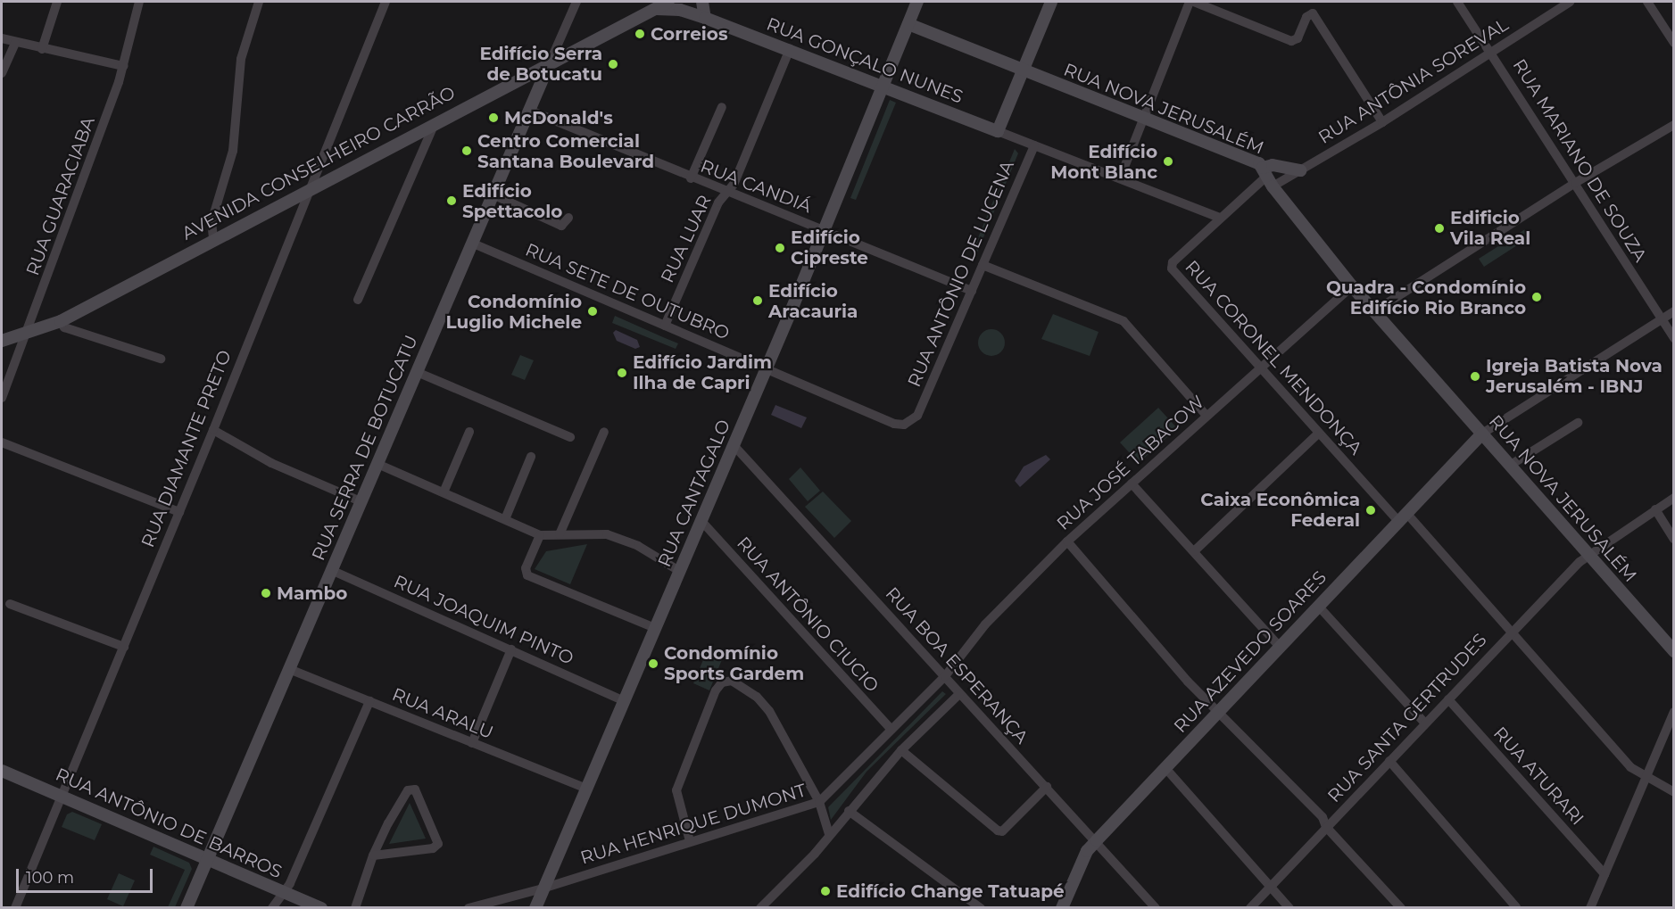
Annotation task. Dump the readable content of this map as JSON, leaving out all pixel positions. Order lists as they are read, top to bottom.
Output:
{
  "streets": {
    "street": [
      "RUA GONÇALO NUNES",
      "RUA ANTÔNIA SOREVAL",
      "RUA NOVA JERUSALÉM",
      "RUA MARIANO DE SOUZA",
      "AVENIDA CONSELHEIRO CARRÃO",
      "RUA CANDIÁ",
      "RUA GUARACIABA",
      "RUA LUAR",
      "RUA ANTÔNIO DE LUCENA",
      "RUA SETE DE OUTUBRO",
      "RUA CORONEL MENDONÇA",
      "RUA SERRA DE BOTUCATU",
      "RUA DIAMANTE PRETO",
      "RUA JOSÉ TABACOW",
      "RUA CANTAGALO",
      "RUA ANTÔNIO CIUCIO",
      "RUA JOAQUIM PINTO",
      "RUA AZEVEDO SOARES",
      "RUA BOA ESPERANÇA",
      "RUA ARALU",
      "RUA SANTA GERTRUDES",
      "RUA ATURARI",
      "RUA ANTÔNIO DE BARROS",
      "RUA HENRIQUE DUMONT"
    ]
  },
  "crossings": [
    ["RUA GONÇALO NUNES", "AVENIDA CONSELHEIRO CARRÃO"],
    ["RUA GONÇALO NUNES", "RUA LUAR"],
    ["RUA GONÇALO NUNES", "RUA ANTÔNIO DE LUCENA"],
    ["RUA GONÇALO NUNES", "RUA CORONEL MENDONÇA"],
    ["RUA GONÇALO NUNES", "RUA CANTAGALO"],
    ["RUA ANTÔNIA SOREVAL", "RUA NOVA JERUSALÉM"],
    ["RUA ANTÔNIA SOREVAL", "RUA MARIANO DE SOUZA"],
    ["RUA ANTÔNIA SOREVAL", "RUA CORONEL MENDONÇA"],
    ["RUA NOVA JERUSALÉM", "RUA CORONEL MENDONÇA"],
    ["RUA NOVA JERUSALÉM", "RUA JOSÉ TABACOW"],
    ["RUA NOVA JERUSALÉM", "RUA CANTAGALO"],
    ["RUA NOVA JERUSALÉM", "RUA AZEVEDO SOARES"],
    ["RUA NOVA JERUSALÉM", "RUA SANTA GERTRUDES"],
    ["AVENIDA CONSELHEIRO CARRÃO", "RUA GUARACIABA"],
    ["AVENIDA CONSELHEIRO CARRÃO", "RUA SERRA DE BOTUCATU"],
    ["AVENIDA CONSELHEIRO CARRÃO", "RUA DIAMANTE PRETO"],
    ["RUA CANDIÁ", "RUA LUAR"],
    ["RUA CANDIÁ", "RUA ANTÔNIO DE LUCENA"],
    ["RUA CANDIÁ", "RUA SERRA DE BOTUCATU"],
    ["RUA CANDIÁ", "RUA CANTAGALO"],
    ["RUA LUAR", "RUA SETE DE OUTUBRO"],
    ["RUA ANTÔNIO DE LUCENA", "RUA SETE DE OUTUBRO"],
    ["RUA SETE DE OUTUBRO", "RUA SERRA DE BOTUCATU"],
    ["RUA SETE DE OUTUBRO", "RUA CANTAGALO"],
    ["RUA CORONEL MENDONÇA", "RUA JOSÉ TABACOW"],
    ["RUA CORONEL MENDONÇA", "RUA AZEVEDO SOARES"],
    ["RUA CORONEL MENDONÇA", "RUA SANTA GERTRUDES"],
    ["RUA SERRA DE BOTUCATU", "RUA JOAQUIM PINTO"],
    ["RUA SERRA DE BOTUCATU", "RUA ARALU"],
    ["RUA SERRA DE BOTUCATU", "RUA ANTÔNIO DE BARROS"],
    ["RUA DIAMANTE PRETO", "RUA ANTÔNIO DE BARROS"],
    ["RUA JOSÉ TABACOW", "RUA BOA ESPERANÇA"],
    ["RUA JOSÉ TABACOW", "RUA HENRIQUE DUMONT"],
    ["RUA CANTAGALO", "RUA ANTÔNIO CIUCIO"],
    ["RUA CANTAGALO", "RUA JOAQUIM PINTO"],
    ["RUA CANTAGALO", "RUA BOA ESPERANÇA"],
    ["RUA CANTAGALO", "RUA ARALU"],
    ["RUA CANTAGALO", "RUA HENRIQUE DUMONT"],
    ["RUA ANTÔNIO CIUCIO", "RUA HENRIQUE DUMONT"],
    ["RUA AZEVEDO SOARES", "RUA BOA ESPERANÇA"],
    ["RUA BOA ESPERANÇA", "RUA HENRIQUE DUMONT"],
    ["RUA SANTA GERTRUDES", "RUA ATURARI"]
  ],
  "places": [
    "Correios",
    "Edifício Serra de Botucatu",
    "McDonald's",
    "Centro Comercial Santana Boulevard",
    "Edifício Mont Blanc",
    "Edifício Spettacolo",
    "Edificio Vila Real",
    "Edifício Cipreste",
    "Quadra - Condomínio Edifício Rio Branco",
    "Edifício Aracauria",
    "Condomínio Luglio Michele",
    "Edifício Jardim Ilha de Capri",
    "Igreja Batista Nova Jerusalém - IBNJ",
    "Caixa Econômica Federal",
    "Mambo",
    "Condomínio Sports Gardem",
    "Edifício Change Tatuapé"
  ],
  "scale_bar": "100 m"
}
